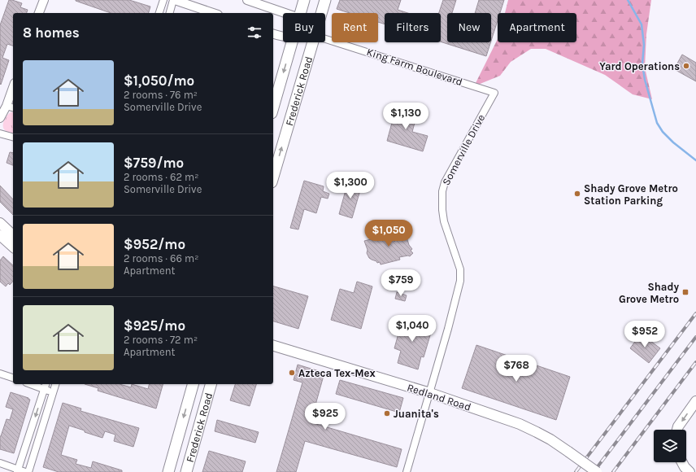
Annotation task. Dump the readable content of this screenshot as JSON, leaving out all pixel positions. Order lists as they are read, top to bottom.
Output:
{
  "streets": {
    "main road": ["Frederick Road", "Redland Road"],
    "street": ["King Farm Boulevard", "Somerville Drive"]
  },
  "crossings": [
    ["King Farm Boulevard", "Somerville Drive"],
    ["Somerville Drive", "Redland Road"]
  ],
  "places": {
    "other": [
      "Yard Operations",
      "Shady Grove Metro Station Parking",
      "Azteca Tex-Mex",
      "Juanita's"
    ],
    "transit": ["Shady Grove Metro"]
  },
  "page": {
    "chip": [
      "Buy",
      "Rent",
      "Filters",
      "New",
      "Apartment"
    ],
    "heading": "8 homes",
    "list": [
      {
        "name": "$1,050/mo",
        "note": "2 rooms · 76 m² · Somerville Drive"
      },
      {
        "name": "$759/mo",
        "note": "2 rooms · 62 m² · Somerville Drive"
      },
      {
        "name": "$952/mo",
        "note": "2 rooms · 66 m² · Apartment"
      },
      {
        "name": "$925/mo",
        "note": "2 rooms · 72 m² · Apartment"
      }
    ],
    "price": [
      "$1,130",
      "$1,300",
      "$1,050",
      "$759",
      "$1,040",
      "$952",
      "$768",
      "$925"
    ]
  }
}
